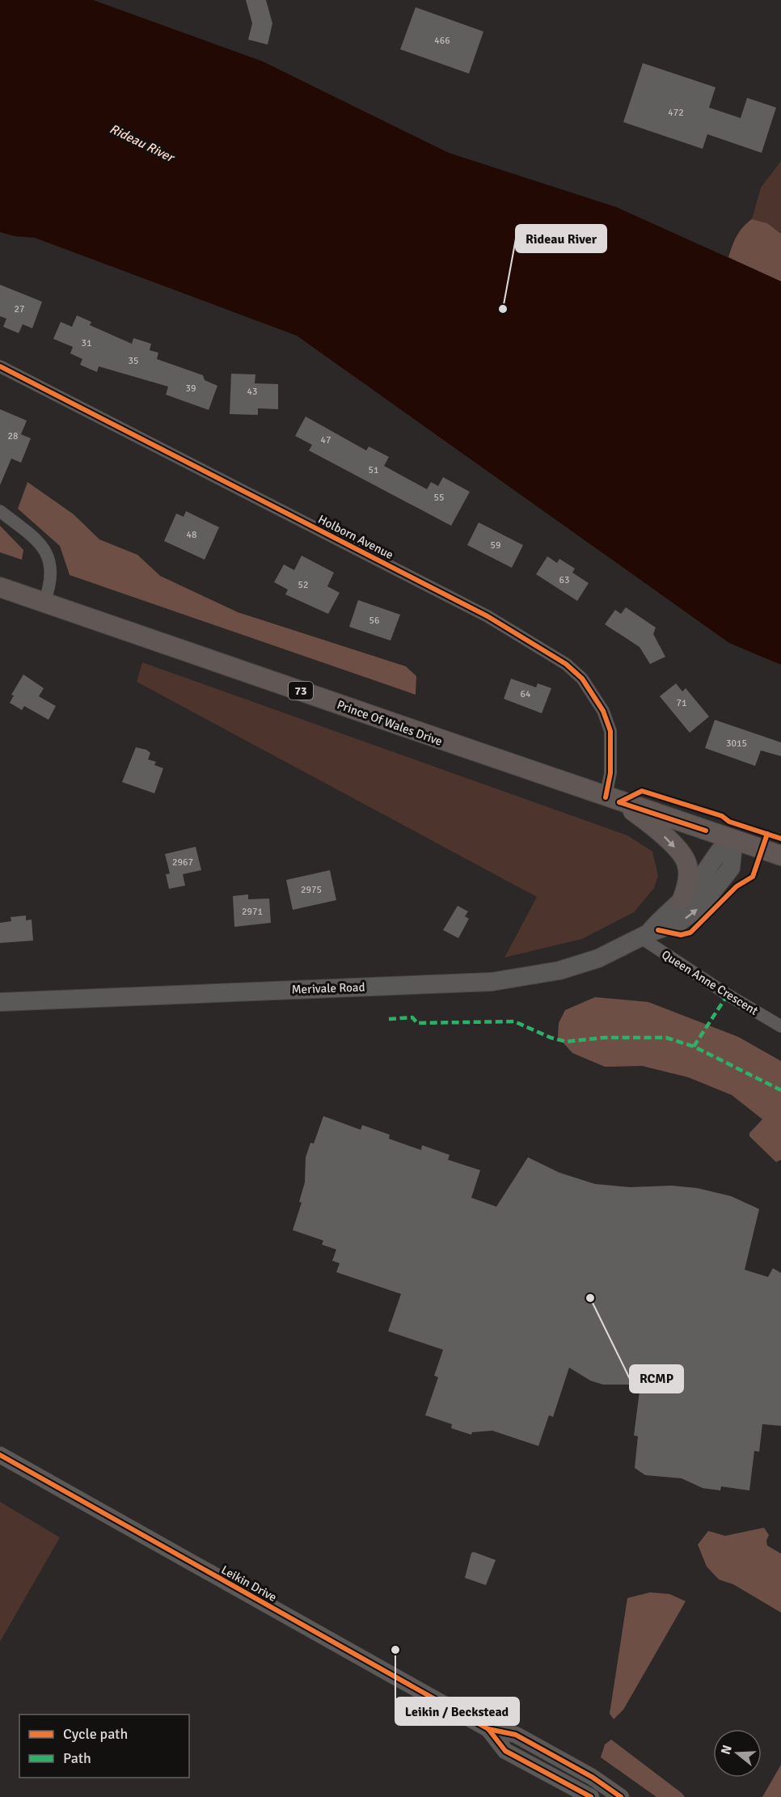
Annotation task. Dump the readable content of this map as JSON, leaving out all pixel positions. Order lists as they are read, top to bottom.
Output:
{
  "streets": {
    "main road": ["73", "Prince Of Wales Drive", "Merivale Road"],
    "street": ["Holborn Avenue", "Queen Anne Crescent", "Leikin Drive"]
  },
  "crossings": [
    ["Holborn Avenue", "Prince Of Wales Drive"],
    ["Prince Of Wales Drive", "Merivale Road"],
    ["Queen Anne Crescent", "Merivale Road"]
  ],
  "water": ["Rideau River"],
  "places": ["Rideau River", "RCMP", "Leikin / Beckstead"],
  "house_numbers": [
    "466",
    "472",
    "27",
    "31",
    "35",
    "39",
    "43",
    "28",
    "47",
    "51",
    "55",
    "48",
    "59",
    "63",
    "52",
    "56",
    "64",
    "71",
    "3015",
    "2967",
    "2975",
    "2971"
  ],
  "legend": ["Cycle path", "Path"],
  "north": "left"
}
